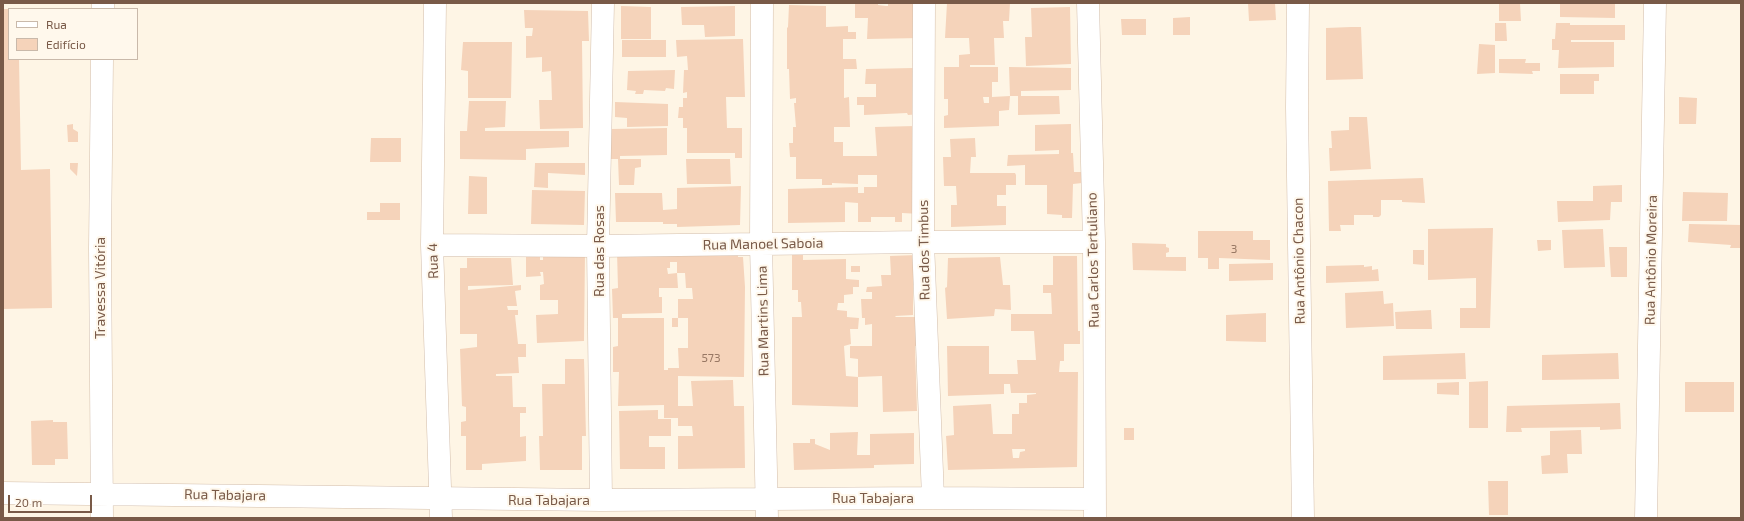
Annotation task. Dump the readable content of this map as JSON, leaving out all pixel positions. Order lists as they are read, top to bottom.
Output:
{
  "streets": {
    "street": [
      "Rua Manoel Saboia",
      "Rua dos Timbus",
      "Rua das Rosas",
      "Rua Carlos Tertuliano",
      "Rua Antônio Moreira",
      "Rua 4",
      "Rua Antônio Chacon",
      "Travessa Vitória",
      "Rua Martins Lima",
      "Rua Tabajara"
    ]
  },
  "crossings": [
    ["Rua Manoel Saboia", "Rua dos Timbus"],
    ["Rua Manoel Saboia", "Rua das Rosas"],
    ["Rua Manoel Saboia", "Rua Carlos Tertuliano"],
    ["Rua Manoel Saboia", "Rua 4"],
    ["Rua Manoel Saboia", "Rua Martins Lima"],
    ["Rua dos Timbus", "Rua Tabajara"],
    ["Rua das Rosas", "Rua Tabajara"],
    ["Rua Carlos Tertuliano", "Rua Tabajara"],
    ["Rua 4", "Rua Tabajara"],
    ["Travessa Vitória", "Rua Tabajara"],
    ["Rua Martins Lima", "Rua Tabajara"]
  ],
  "house_numbers": ["3", "573"],
  "legend": ["Rua", "Edifício"],
  "scale_bar": "20 m"
}
